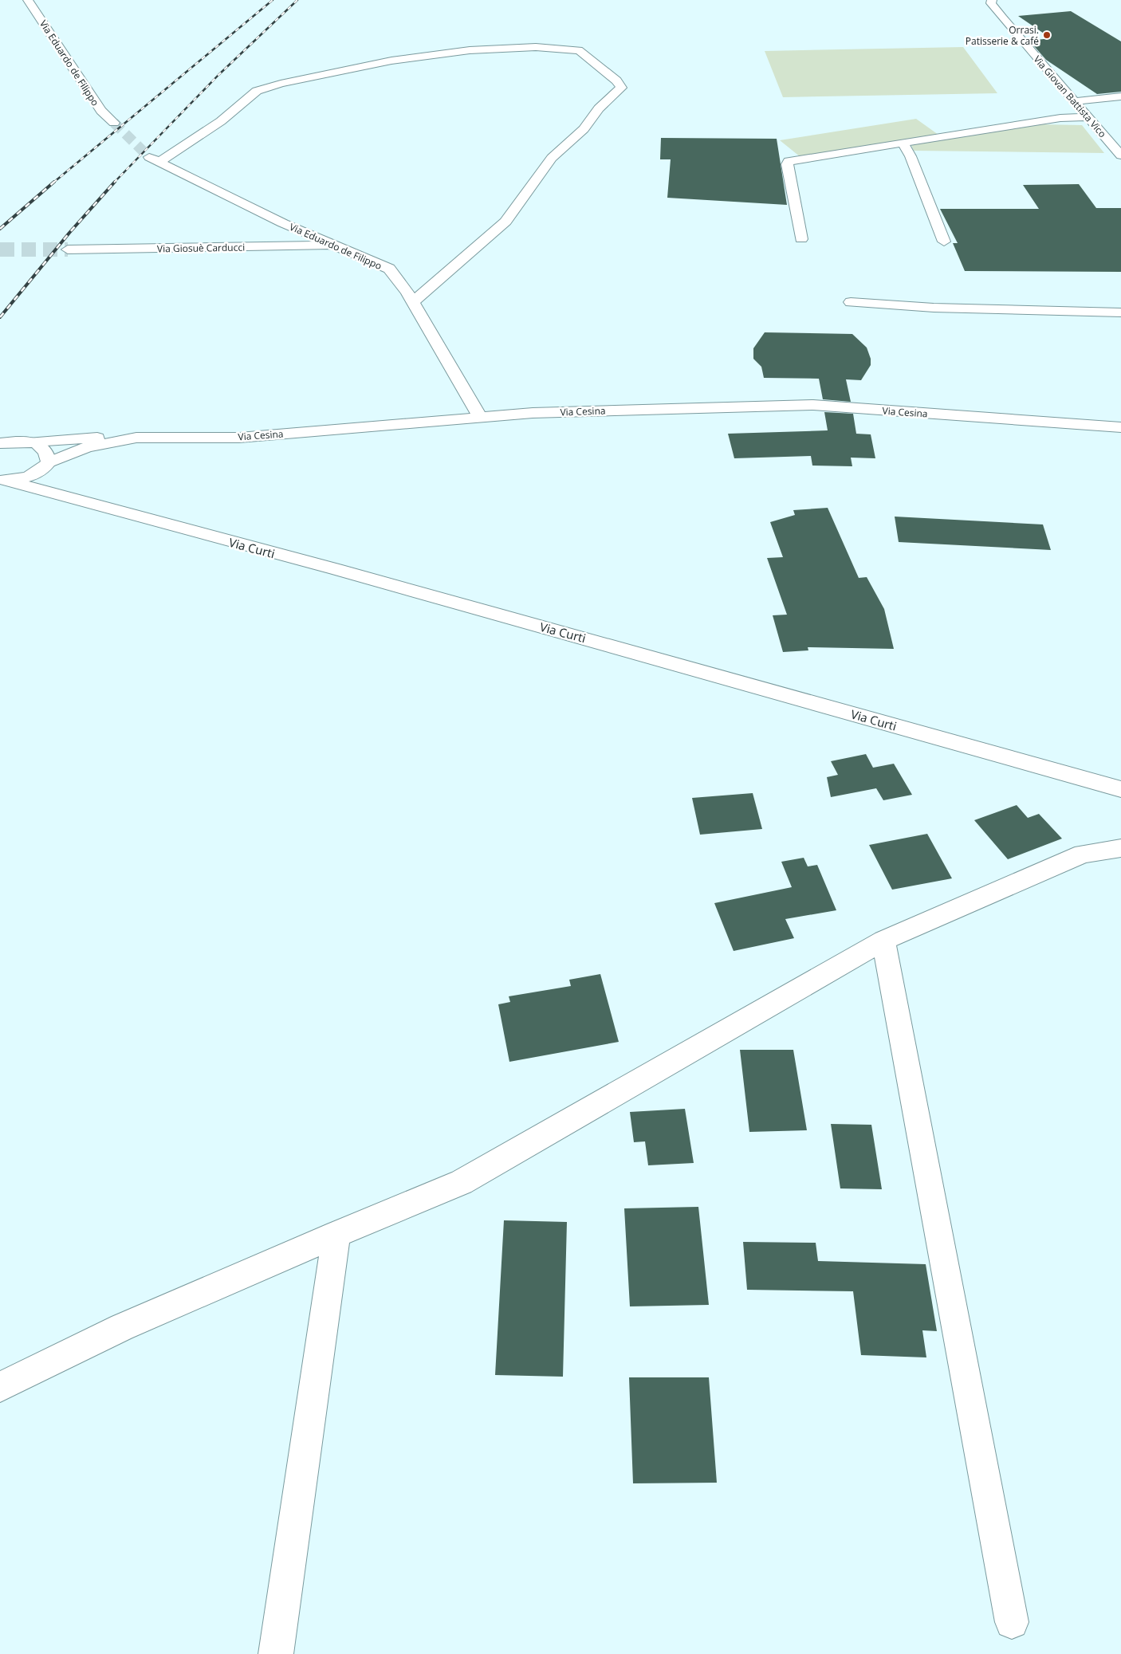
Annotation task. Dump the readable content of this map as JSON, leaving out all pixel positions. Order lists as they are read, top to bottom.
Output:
{
  "streets": {
    "street": [
      "Via Eduardo de Filippo",
      "Via Giovan Battista Vico",
      "Via Giosuè Carducci",
      "Via Cesina",
      "Via Curti"
    ]
  },
  "crossings": [
    ["Via Eduardo de Filippo", "Via Giosuè Carducci"],
    ["Via Eduardo de Filippo", "Via Cesina"],
    ["Via Cesina", "Via Curti"]
  ],
  "places": ["Orrasi. Patisserie & café"]
}
